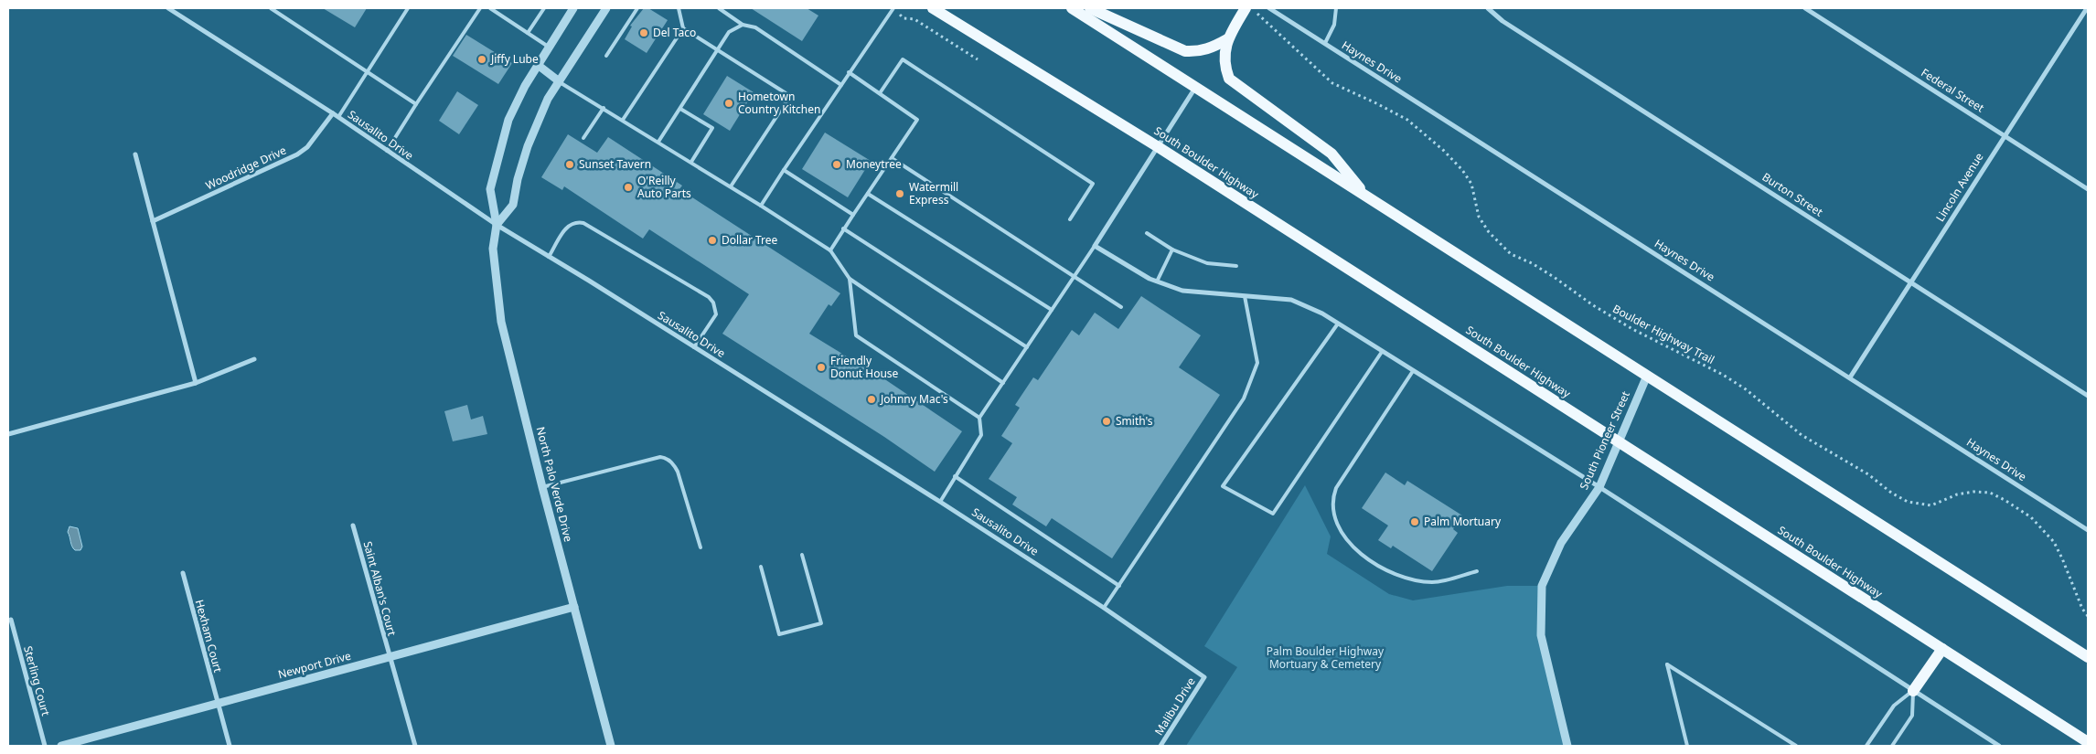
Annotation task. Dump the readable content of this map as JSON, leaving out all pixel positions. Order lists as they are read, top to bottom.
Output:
{
  "streets": {
    "main road": ["South Boulder Highway"],
    "street": [
      "Haynes Drive",
      "Federal Street",
      "Sausalito Drive",
      "Woodridge Drive",
      "Lincoln Avenue",
      "Burton Street",
      "South Pioneer Street",
      "North Palo Verde Drive",
      "Saint Alban's Court",
      "Hexham Court",
      "Newport Drive",
      "Sterling Court",
      "Malibu Drive"
    ],
    "path": ["Boulder Highway Trail"]
  },
  "crossings": [
    ["Haynes Drive", "Lincoln Avenue"],
    ["Federal Street", "Lincoln Avenue"],
    ["Sausalito Drive", "Woodridge Drive"],
    ["Sausalito Drive", "North Palo Verde Drive"],
    ["Sausalito Drive", "Malibu Drive"],
    ["South Boulder Highway", "South Pioneer Street"],
    ["Lincoln Avenue", "Burton Street"],
    ["North Palo Verde Drive", "Newport Drive"],
    ["Saint Alban's Court", "Newport Drive"],
    ["Hexham Court", "Newport Drive"]
  ],
  "parks": ["Palm Boulder Highway Mortuary & Cemetery"],
  "places": [
    "Del Taco",
    "Jiffy Lube",
    "Hometown Country Kitchen",
    "Sunset Tavern",
    "Moneytree",
    "O'Reilly Auto Parts",
    "Watermill Express",
    "Dollar Tree",
    "Friendly Donut House",
    "Johnny Mac's",
    "Smith's",
    "Palm Mortuary"
  ]
}
